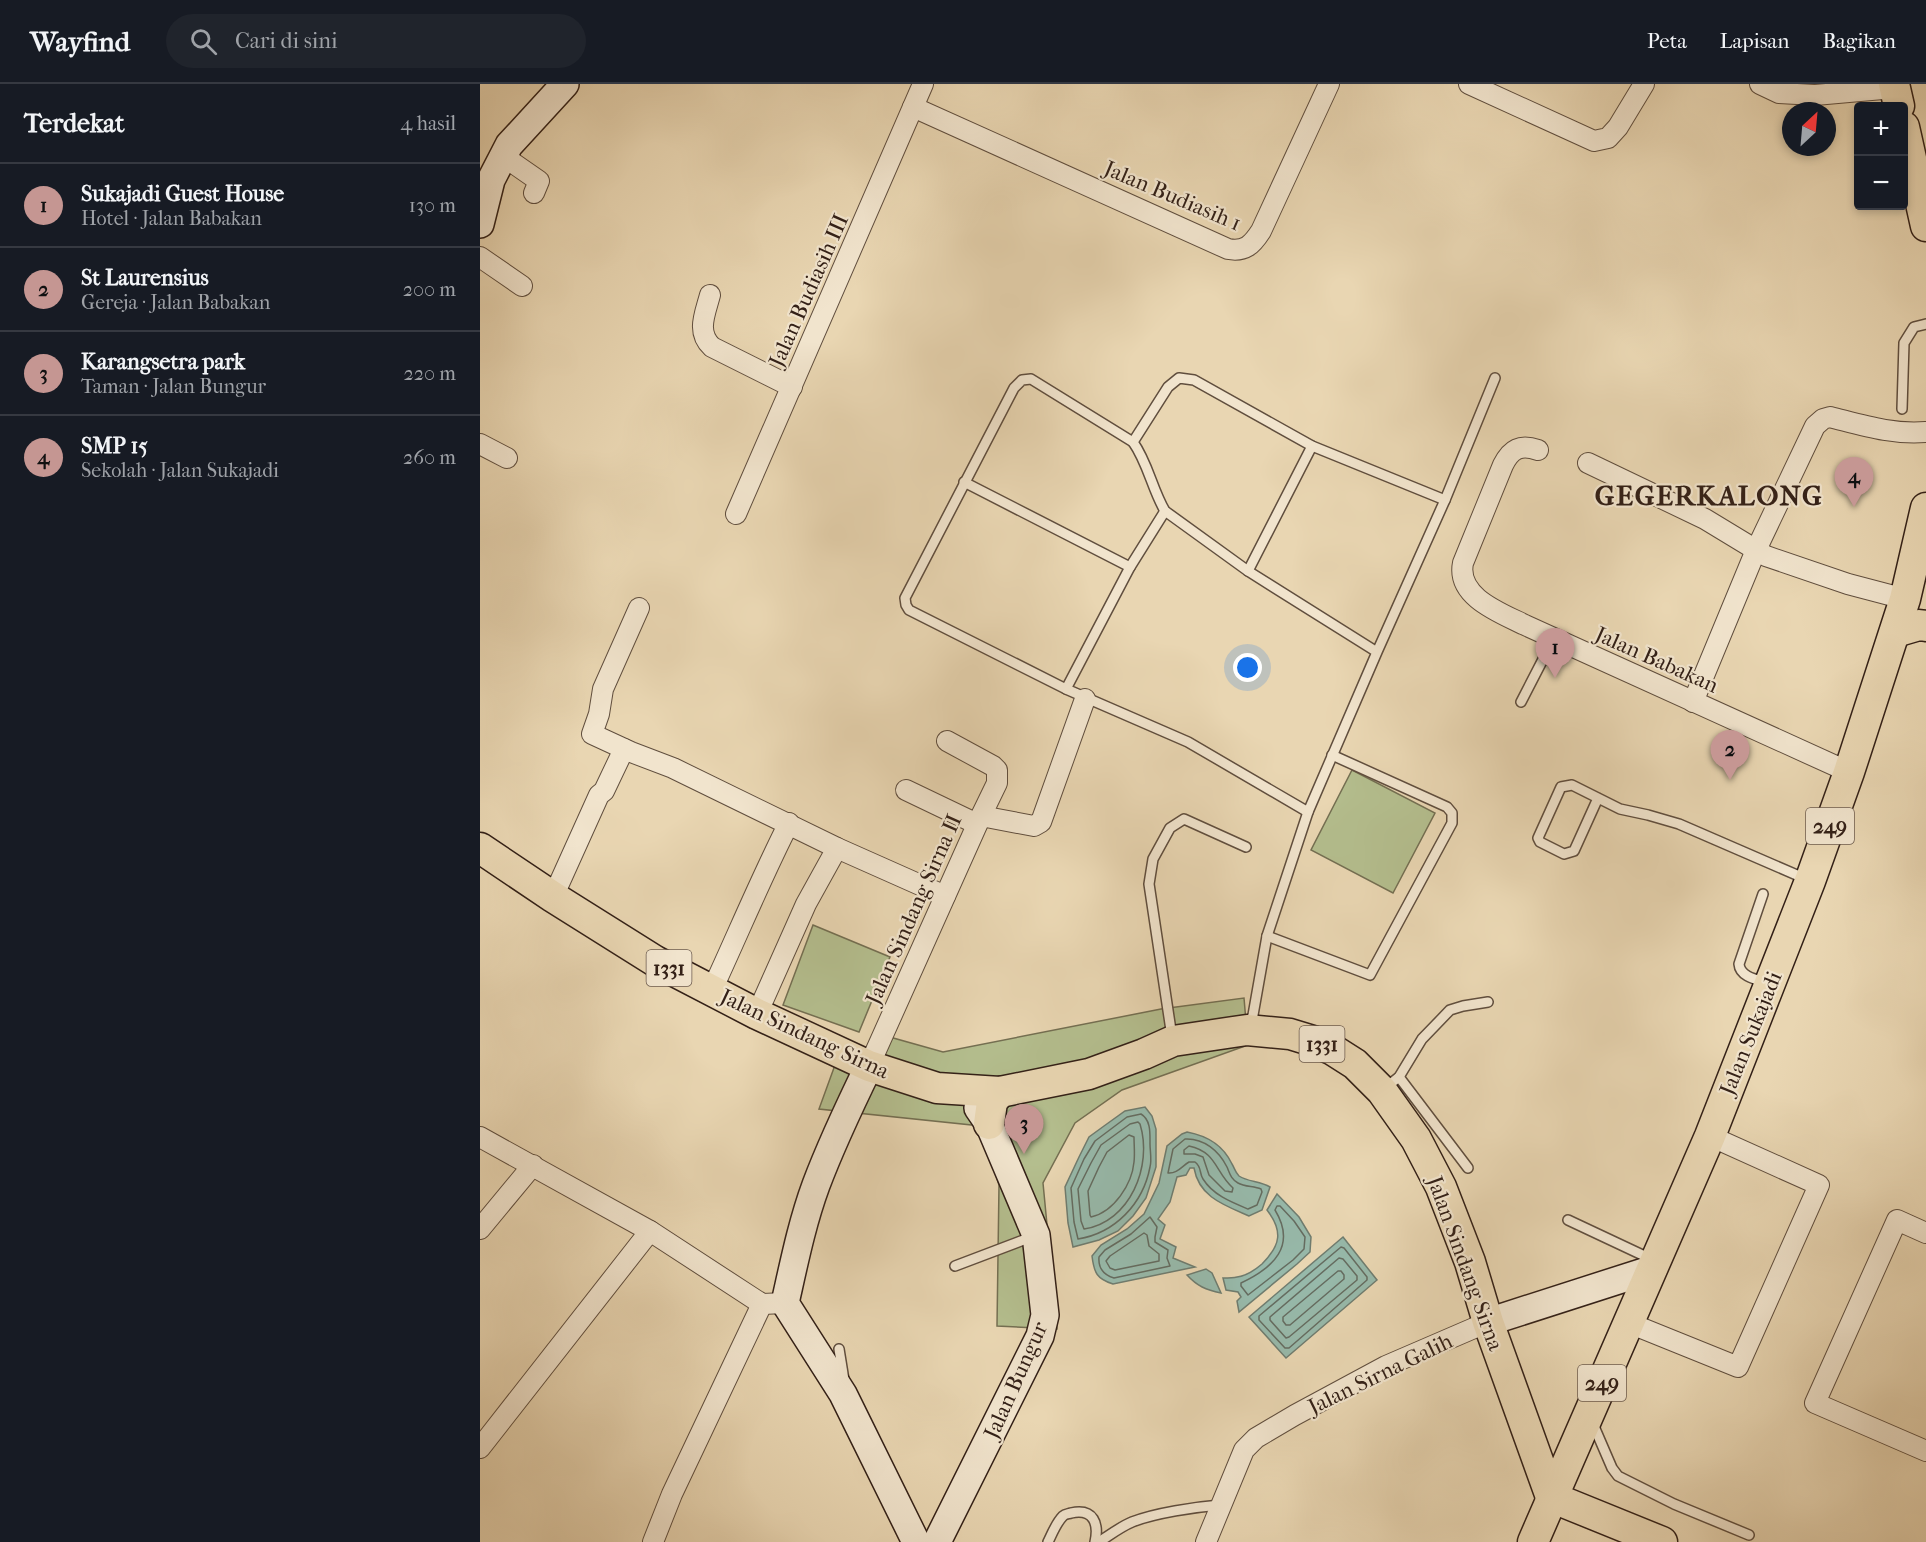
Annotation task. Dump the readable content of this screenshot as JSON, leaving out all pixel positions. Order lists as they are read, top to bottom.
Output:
{
  "streets": {
    "main road": [
      "249",
      "1331",
      "Jalan Sindang Sirna",
      "Jalan Sukajadi"
    ],
    "street": [
      "Jalan Budiasih 1",
      "Jalan Budiasih III",
      "Jalan Babakan",
      "Jalan Sindang Sirna II",
      "Jalan Sirna Galih",
      "Jalan Bungur"
    ]
  },
  "crossings": [
    ["Jalan Budiasih 1", "Jalan Budiasih III"],
    ["Jalan Babakan", "Jalan Sukajadi"],
    ["Jalan Sindang Sirna II", "Jalan Sindang Sirna"],
    ["Jalan Sindang Sirna", "Jalan Sukajadi"],
    ["Jalan Sindang Sirna", "Jalan Sirna Galih"],
    ["Jalan Sindang Sirna", "Jalan Bungur"],
    ["Jalan Sukajadi", "Jalan Sirna Galih"]
  ],
  "districts": ["GEGERKALONG"],
  "north": "top right",
  "page": {
    "header": "Wayfind",
    "search": "Cari di sini",
    "nav": ["Peta", "Lapisan", "Bagikan"],
    "heading": ["Terdekat", "4 hasil"],
    "map_buttons": ["+", "−"],
    "list": [
      {
        "mark": "1",
        "name": "Sukajadi Guest House",
        "note": "Hotel · Jalan Babakan",
        "value": "130 m"
      },
      {
        "mark": "2",
        "name": "St Laurensius",
        "note": "Gereja · Jalan Babakan",
        "value": "200 m"
      },
      {
        "mark": "3",
        "name": "Karangsetra park",
        "note": "Taman · Jalan Bungur",
        "value": "220 m"
      },
      {
        "mark": "4",
        "name": "SMP 15",
        "note": "Sekolah · Jalan Sukajadi",
        "value": "260 m"
      }
    ],
    "pins": [
      "4",
      "1",
      "2",
      "3"
    ]
  }
}
